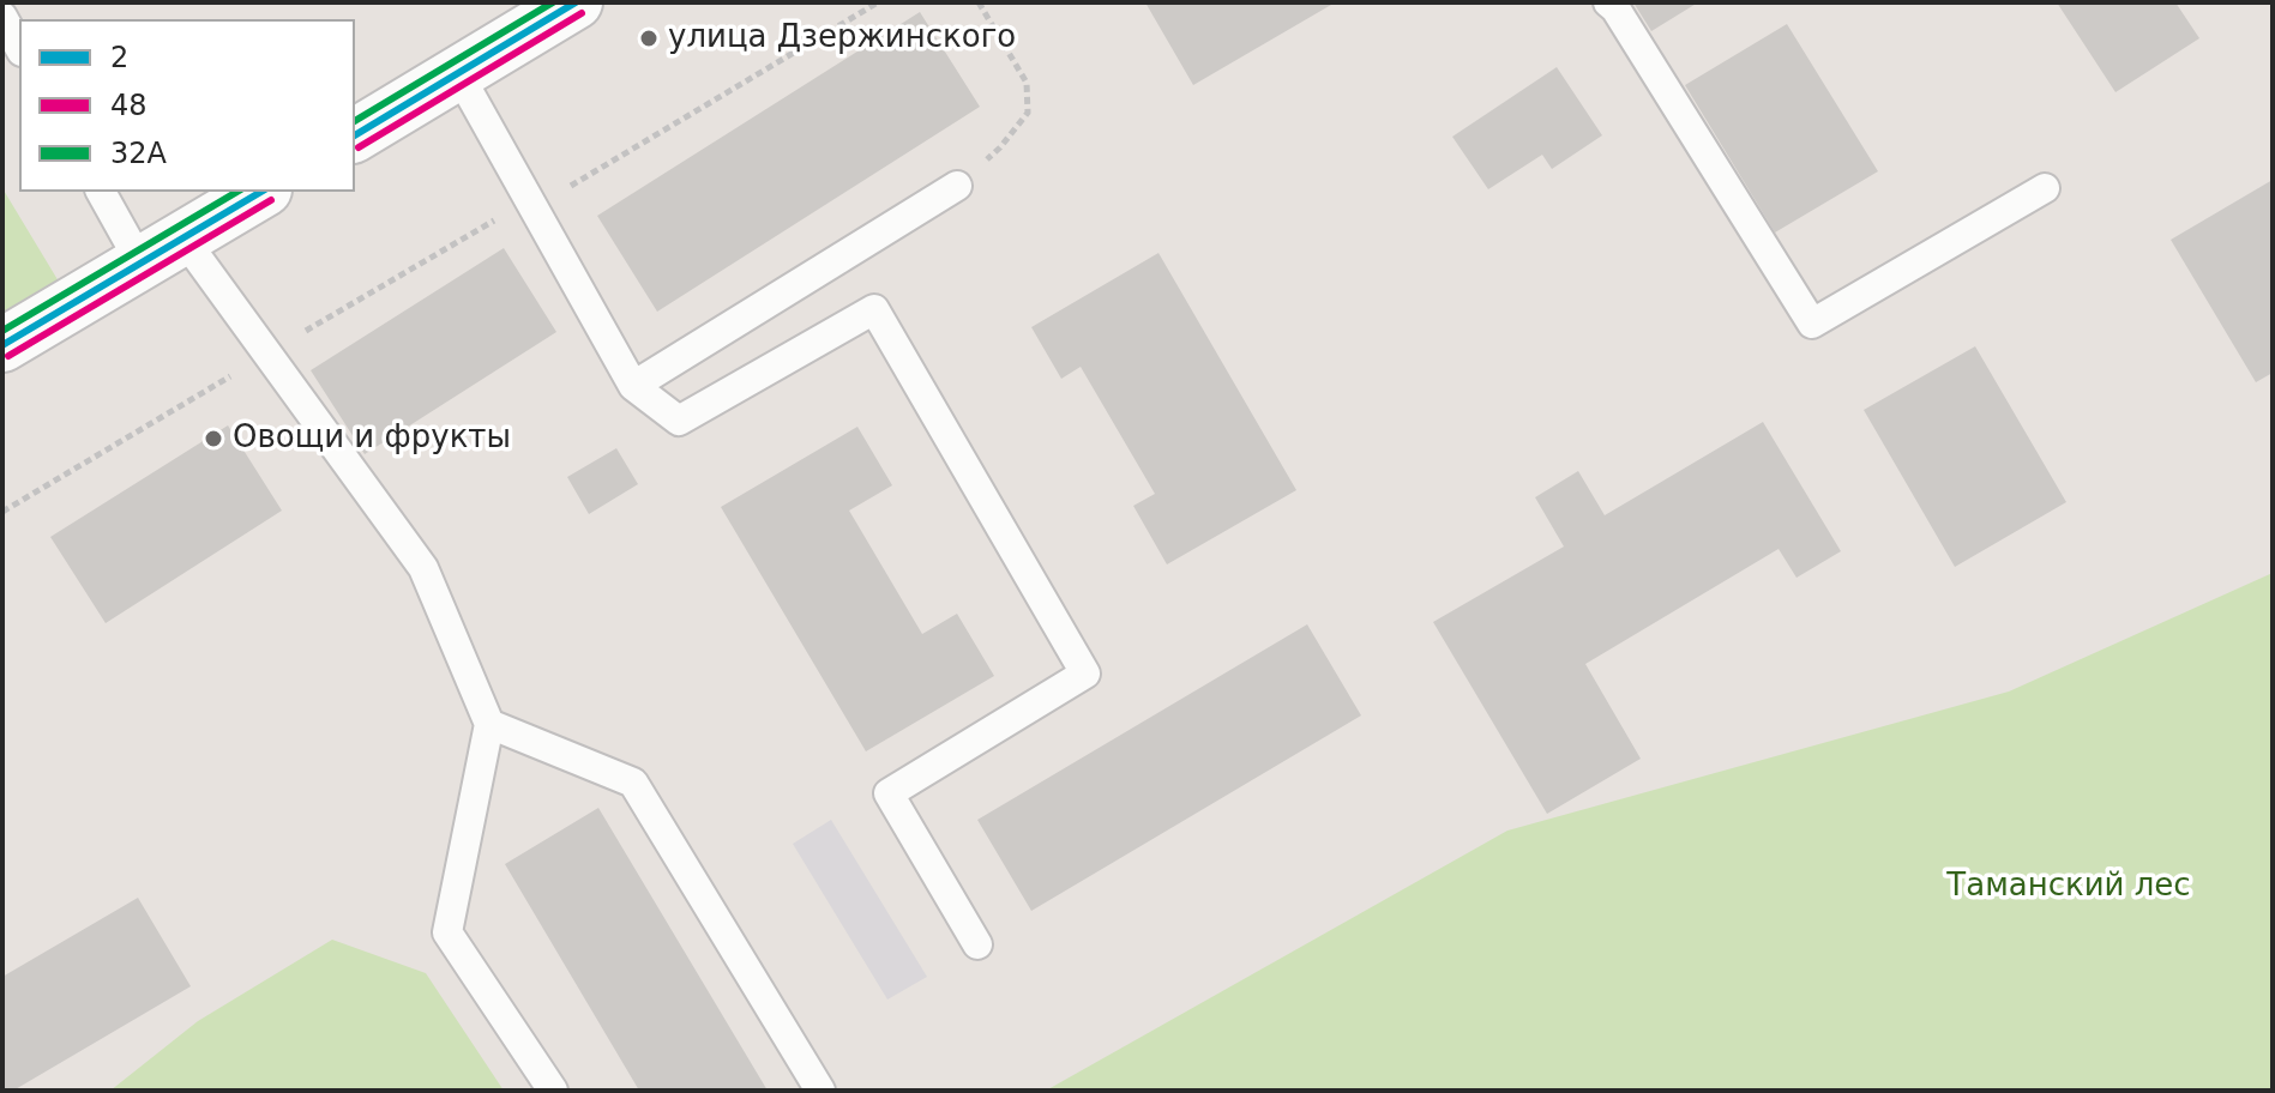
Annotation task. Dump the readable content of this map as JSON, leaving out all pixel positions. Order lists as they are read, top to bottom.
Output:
{
  "parks": ["Таманский лес"],
  "places": ["улица Дзержинского", "Овощи и фрукты"],
  "lines": ["transit line 2", "transit line 32A", "transit line 48"],
  "legend": ["2", "48", "32A"]
}
